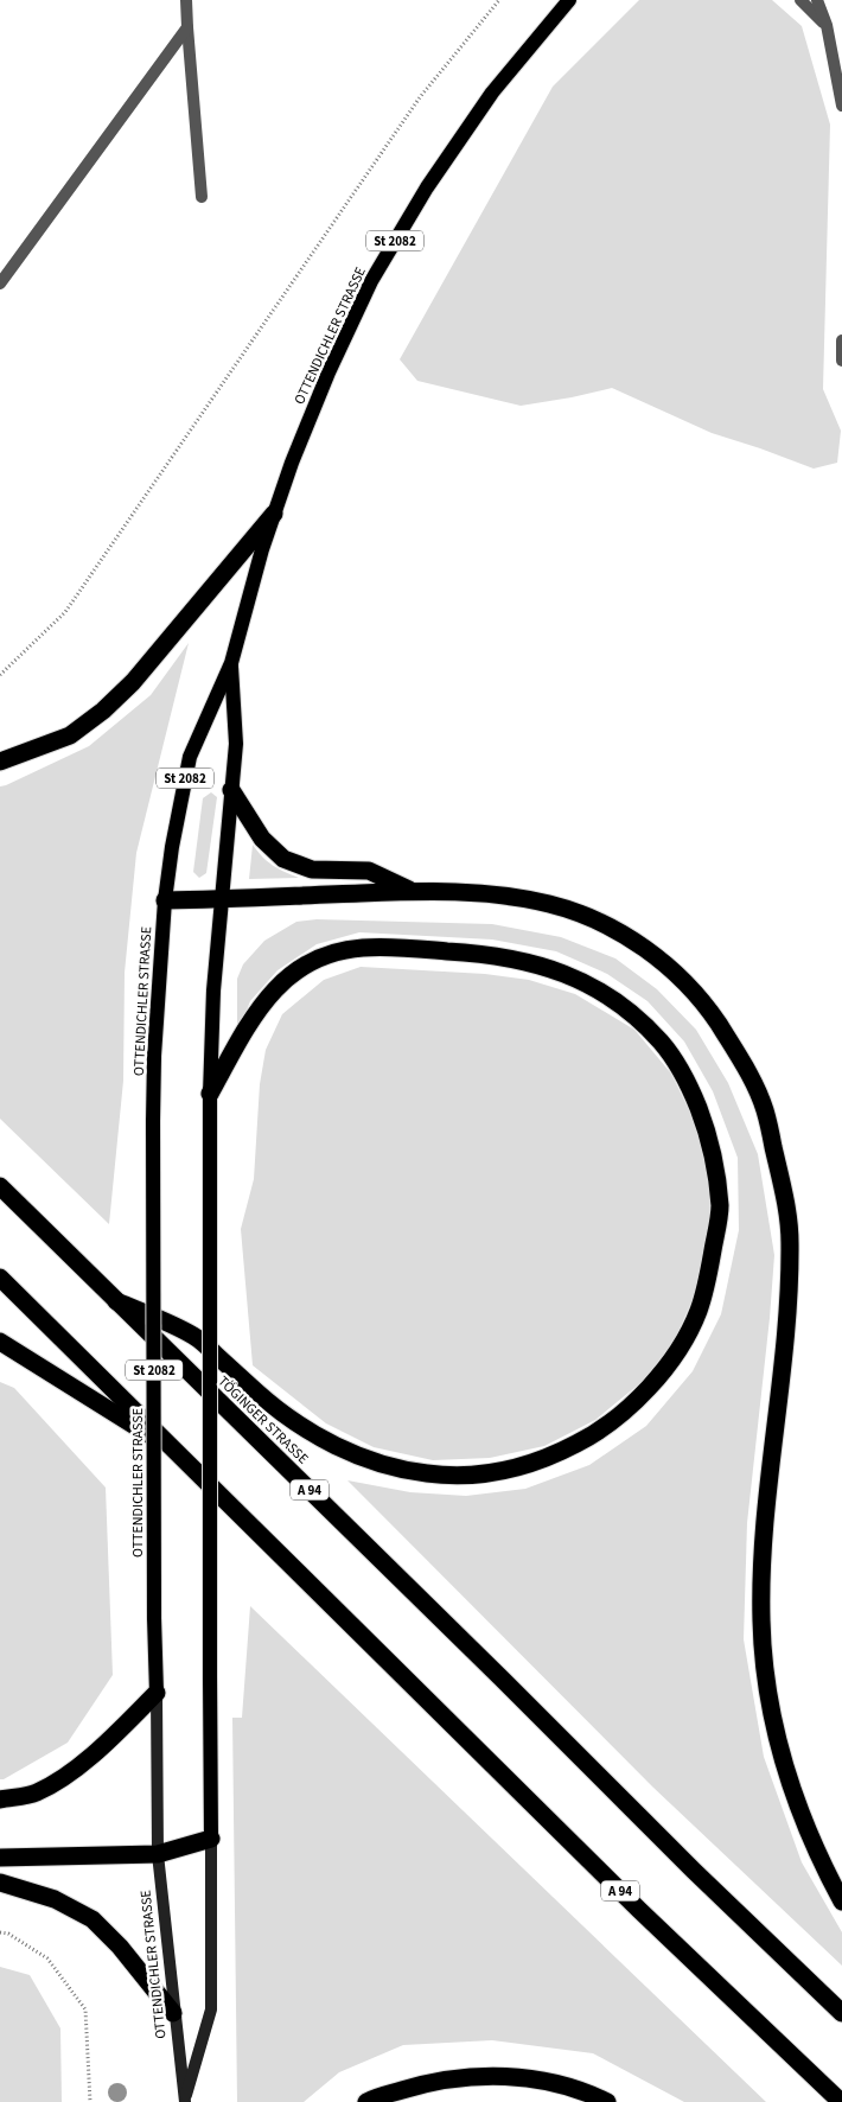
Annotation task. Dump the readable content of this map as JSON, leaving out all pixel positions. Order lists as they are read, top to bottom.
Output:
{
  "streets": {
    "highway": ["TÖGINGER STRASSE", "A 94"],
    "main road": ["St 2082", "OTTENDICHLER STRASSE"]
  }
}
